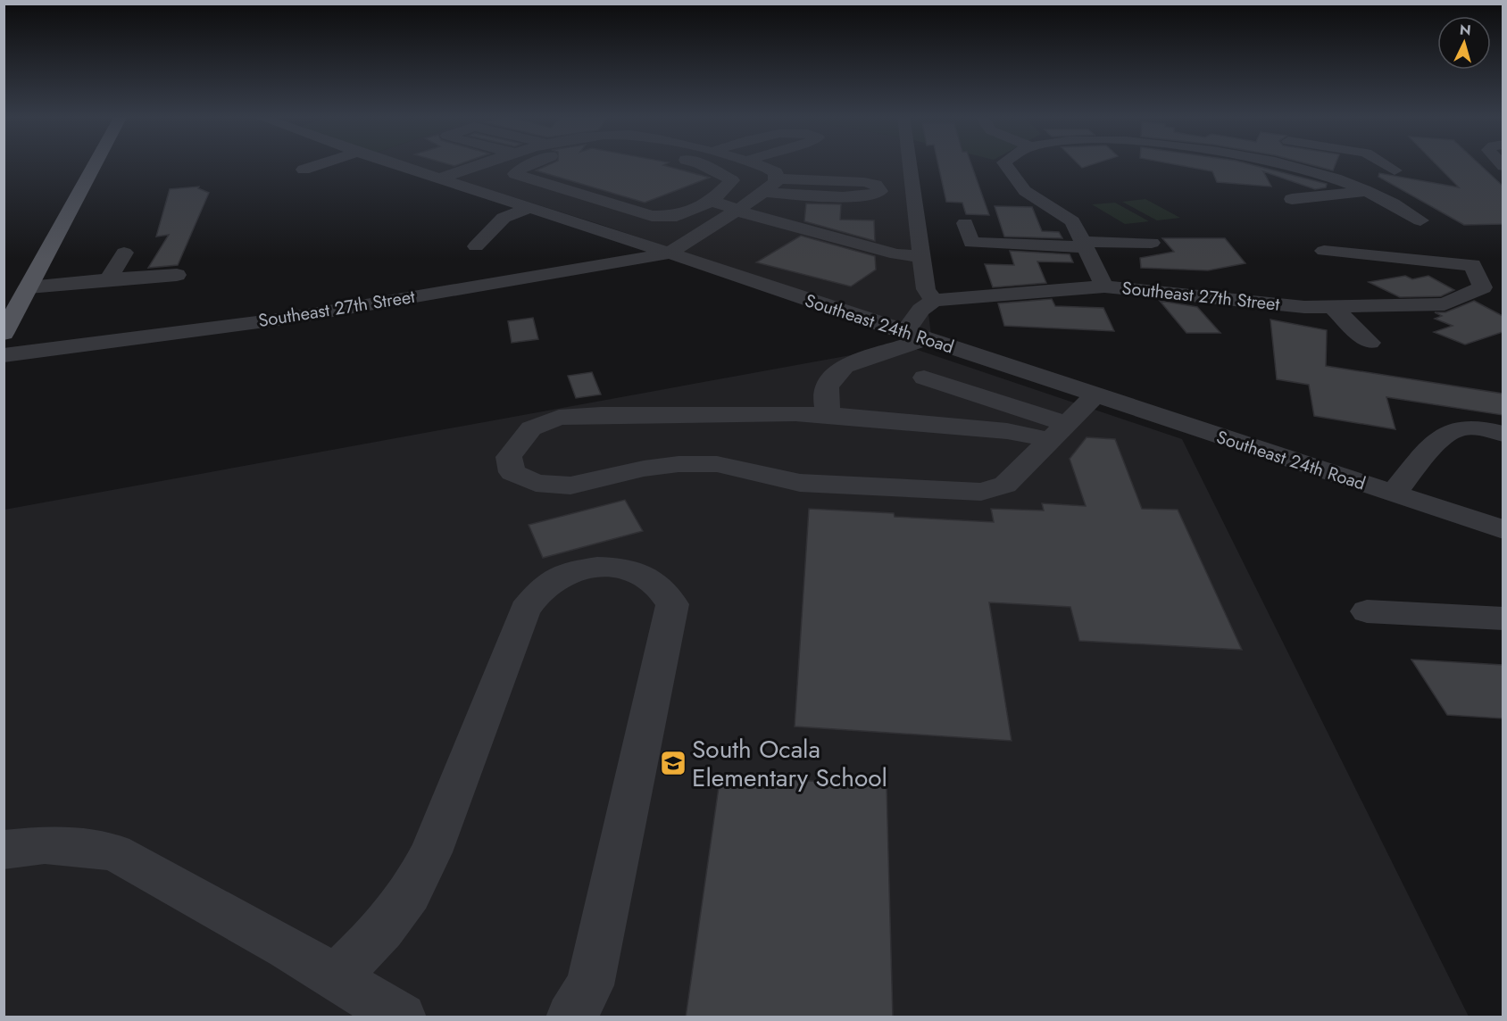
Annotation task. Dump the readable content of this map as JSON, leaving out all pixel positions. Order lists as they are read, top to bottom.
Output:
{
  "streets": {
    "street": ["Southeast 27th Street", "Southeast 24th Road"]
  },
  "crossings": [
    ["Southeast 27th Street", "Southeast 24th Road"]
  ],
  "places": {
    "school or university": ["South Ocala Elementary School"]
  },
  "north": "top"
}
